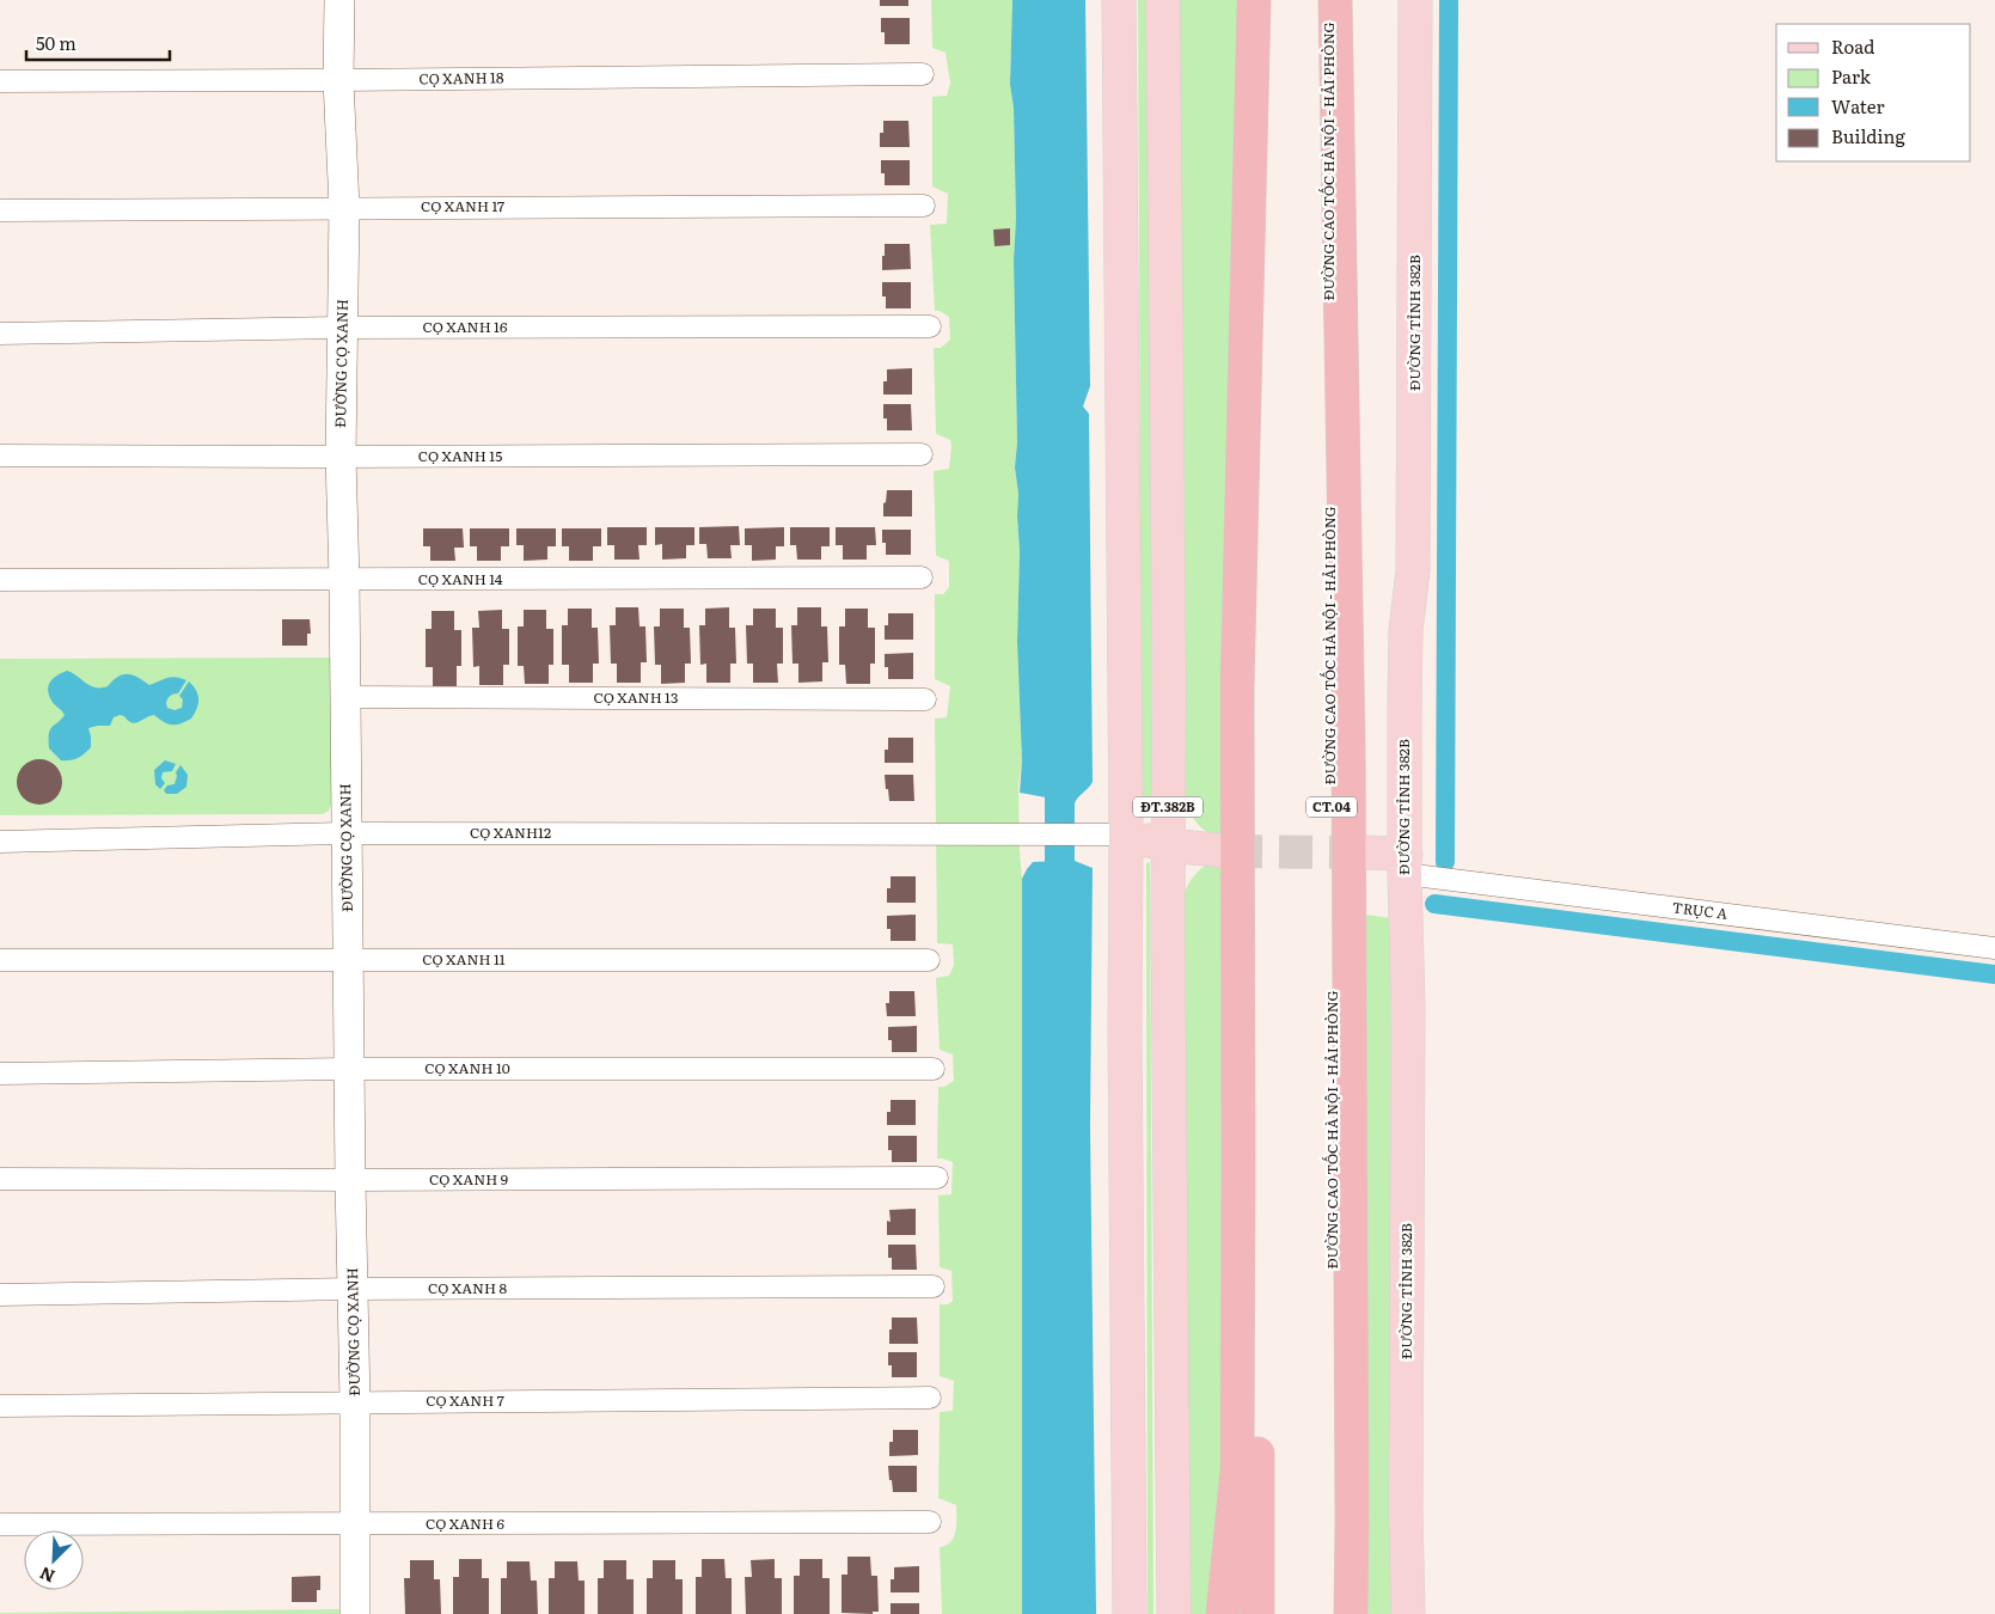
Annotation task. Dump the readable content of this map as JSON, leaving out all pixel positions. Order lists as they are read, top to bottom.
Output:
{
  "streets": {
    "highway": ["ĐƯỜNG CAO TỐC HÀ NỘI - HẢI PHÒNG", "CT.04"],
    "main road": ["ĐƯỜNG TỈNH 382B", "ĐT.382B"],
    "street": [
      "CỌ XANH 18",
      "CỌ XANH 17",
      "CỌ XANH 16",
      "ĐƯỜNG CỌ XANH",
      "CỌ XANH 15",
      "CỌ XANH 14",
      "CỌ XANH 13",
      "CỌ XANH12",
      "TRỤC A",
      "CỌ XANH 11",
      "CỌ XANH 10",
      "CỌ XANH 9",
      "CỌ XANH 8",
      "CỌ XANH 7",
      "CỌ XANH 6"
    ]
  },
  "crossings": [
    ["CỌ XANH 18", "ĐƯỜNG CỌ XANH"],
    ["CỌ XANH 17", "ĐƯỜNG CỌ XANH"],
    ["ĐƯỜNG TỈNH 382B", "TRỤC A"],
    ["CỌ XANH 16", "ĐƯỜNG CỌ XANH"],
    ["ĐƯỜNG CỌ XANH", "CỌ XANH 15"],
    ["ĐƯỜNG CỌ XANH", "CỌ XANH 14"],
    ["ĐƯỜNG CỌ XANH", "CỌ XANH 13"],
    ["ĐƯỜNG CỌ XANH", "CỌ XANH12"],
    ["ĐƯỜNG CỌ XANH", "CỌ XANH 11"],
    ["ĐƯỜNG CỌ XANH", "CỌ XANH 10"],
    ["ĐƯỜNG CỌ XANH", "CỌ XANH 9"],
    ["ĐƯỜNG CỌ XANH", "CỌ XANH 8"],
    ["ĐƯỜNG CỌ XANH", "CỌ XANH 7"],
    ["ĐƯỜNG CỌ XANH", "CỌ XANH 6"],
    ["ĐT.382B", "CỌ XANH12"]
  ],
  "legend": [
    "Road",
    "Park",
    "Water",
    "Building"
  ],
  "scale_bar": "50 m",
  "north": "bottom left"
}
